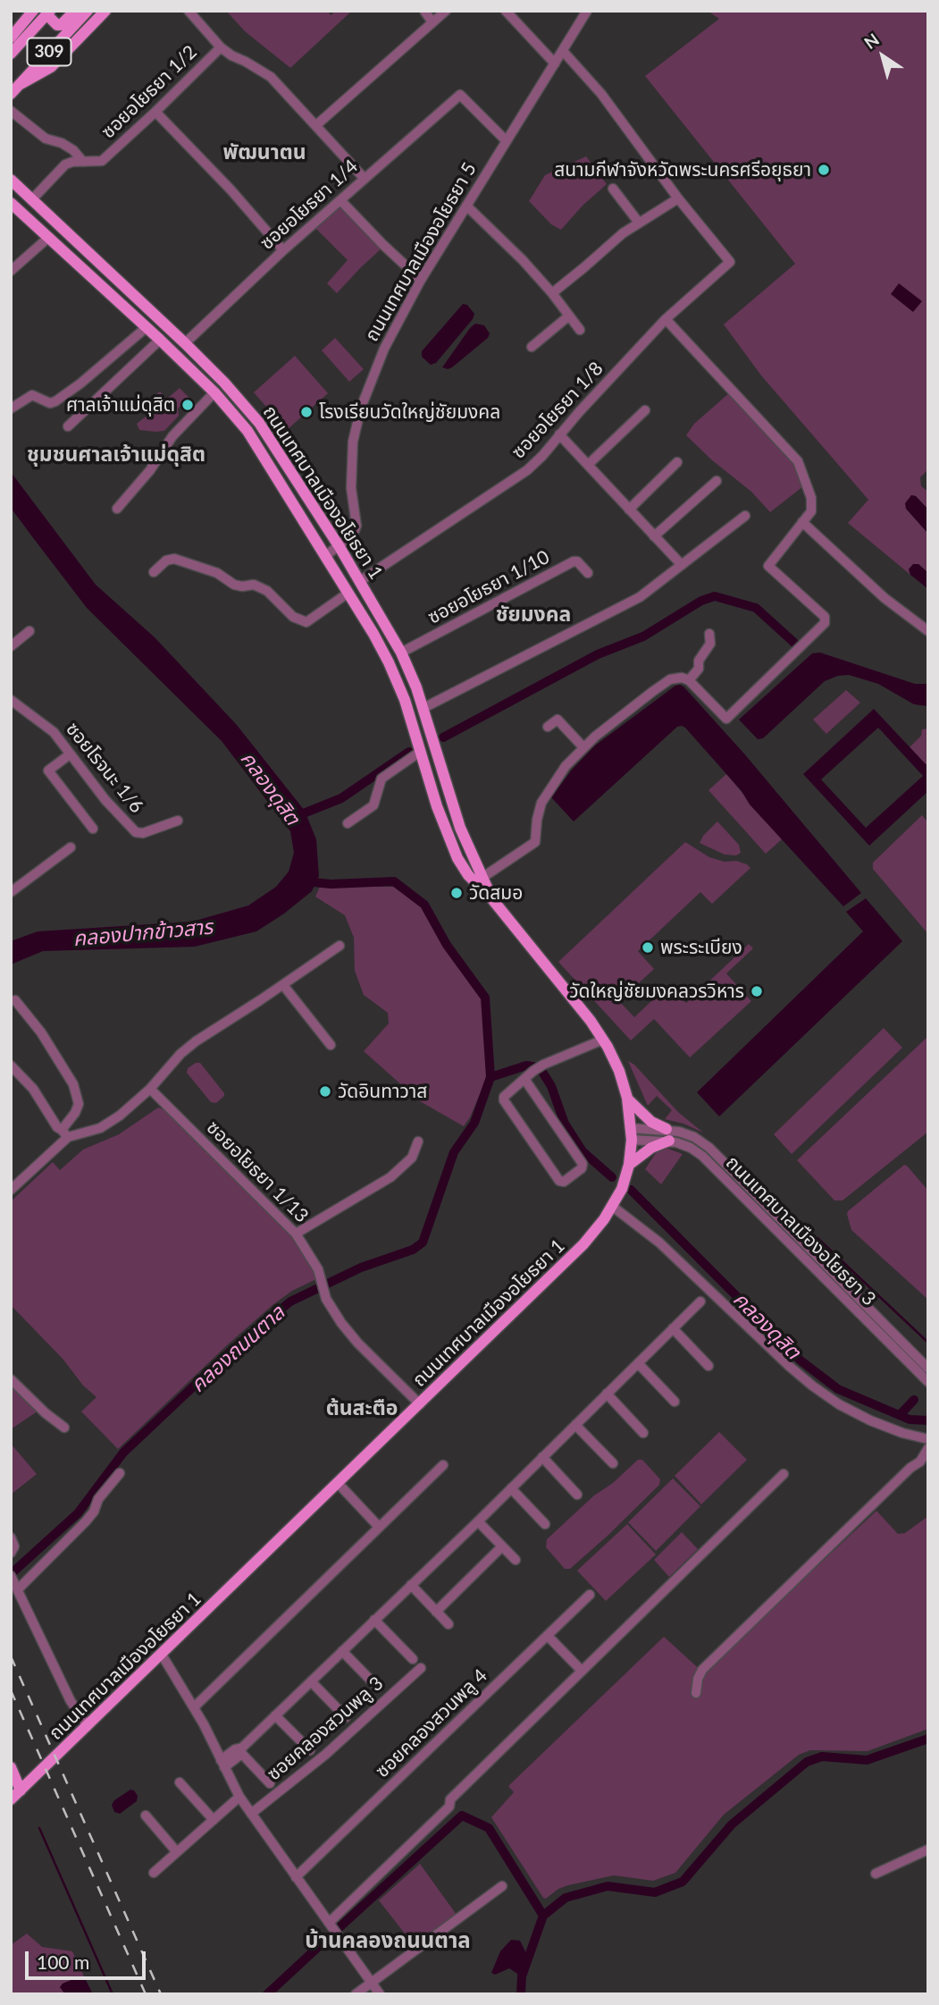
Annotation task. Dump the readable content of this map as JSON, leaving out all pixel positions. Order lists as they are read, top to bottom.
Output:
{
  "streets": {
    "main road": ["309", "ถนนเทศบาลเมืองอโยธยา 1"],
    "street": [
      "ซอยอโยธยา 1/2",
      "ซอยอโยธยา 1/4",
      "ถนนเทศบาลเมืองอโยธยา 5",
      "ซอยอโยธยา 1/8",
      "ซอยอโยธยา 1/10",
      "ซอยโรจนะ 1/6",
      "ซอยอโยธยา 1/13",
      "ถนนเทศบาลเมืองอโยธยา 3",
      "ซอยคลองสวนพลู 4",
      "ซอยคลองสวนพลู 3"
    ]
  },
  "crossings": [
    ["ซอยอโยธยา 1/4", "ถนนเทศบาลเมืองอโยธยา 5"],
    ["ซอยอโยธยา 1/4", "ถนนเทศบาลเมืองอโยธยา 1"],
    ["ถนนเทศบาลเมืองอโยธยา 5", "ถนนเทศบาลเมืองอโยธยา 1"],
    ["ซอยอโยธยา 1/8", "ถนนเทศบาลเมืองอโยธยา 1"],
    ["ถนนเทศบาลเมืองอโยธยา 1", "ซอยอโยธยา 1/10"],
    ["ถนนเทศบาลเมืองอโยธยา 1", "ซอยอโยธยา 1/13"],
    ["ถนนเทศบาลเมืองอโยธยา 1", "ถนนเทศบาลเมืองอโยธยา 3"]
  ],
  "districts": [
    "พัฒนาตน",
    "ชุมชนศาลเจ้าแม่ดุสิต",
    "ชัยมงคล",
    "ต้นสะตือ",
    "บ้านคลองถนนตาล"
  ],
  "water": ["คลองดุสิต", "คลองปากข้าวสาร", "คลองถนนตาล"],
  "places": [
    "สนามกีฬาจังหวัดพระนครศรีอยุธยา",
    "ศาลเจ้าแม่ดุสิต",
    "โรงเรียนวัดใหญ่ชัยมงคล",
    "วัดสมอ",
    "พระระเบียง",
    "วัดใหญ่ชัยมงคลวรวิหาร",
    "วัดอินทาวาส"
  ],
  "scale_bar": "100 m",
  "north": "top left"
}
